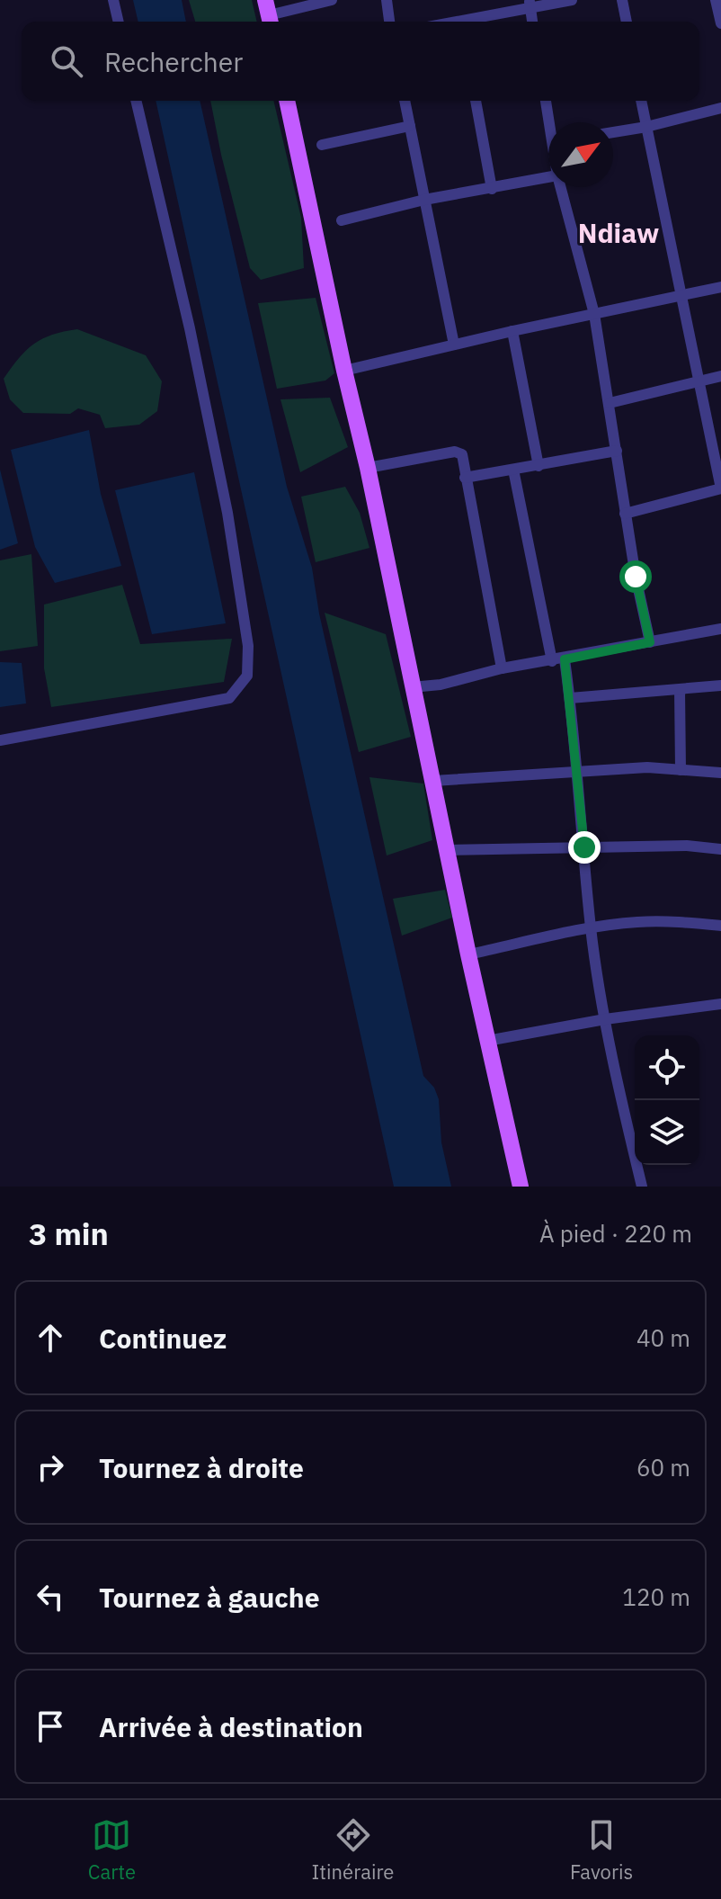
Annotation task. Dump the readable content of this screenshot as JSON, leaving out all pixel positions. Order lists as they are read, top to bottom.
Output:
{
  "districts": ["Ndiaw"],
  "north": "top right",
  "page": {
    "search": "Rechercher",
    "heading": ["3 min", "À pied · 220 m"],
    "list": [
      ["Continuez", "40 m"],
      ["Tournez à droite", "60 m"],
      ["Tournez à gauche", "120 m"],
      "Arrivée à destination"
    ],
    "nav": ["Carte", "Itinéraire", "Favoris"]
  }
}
